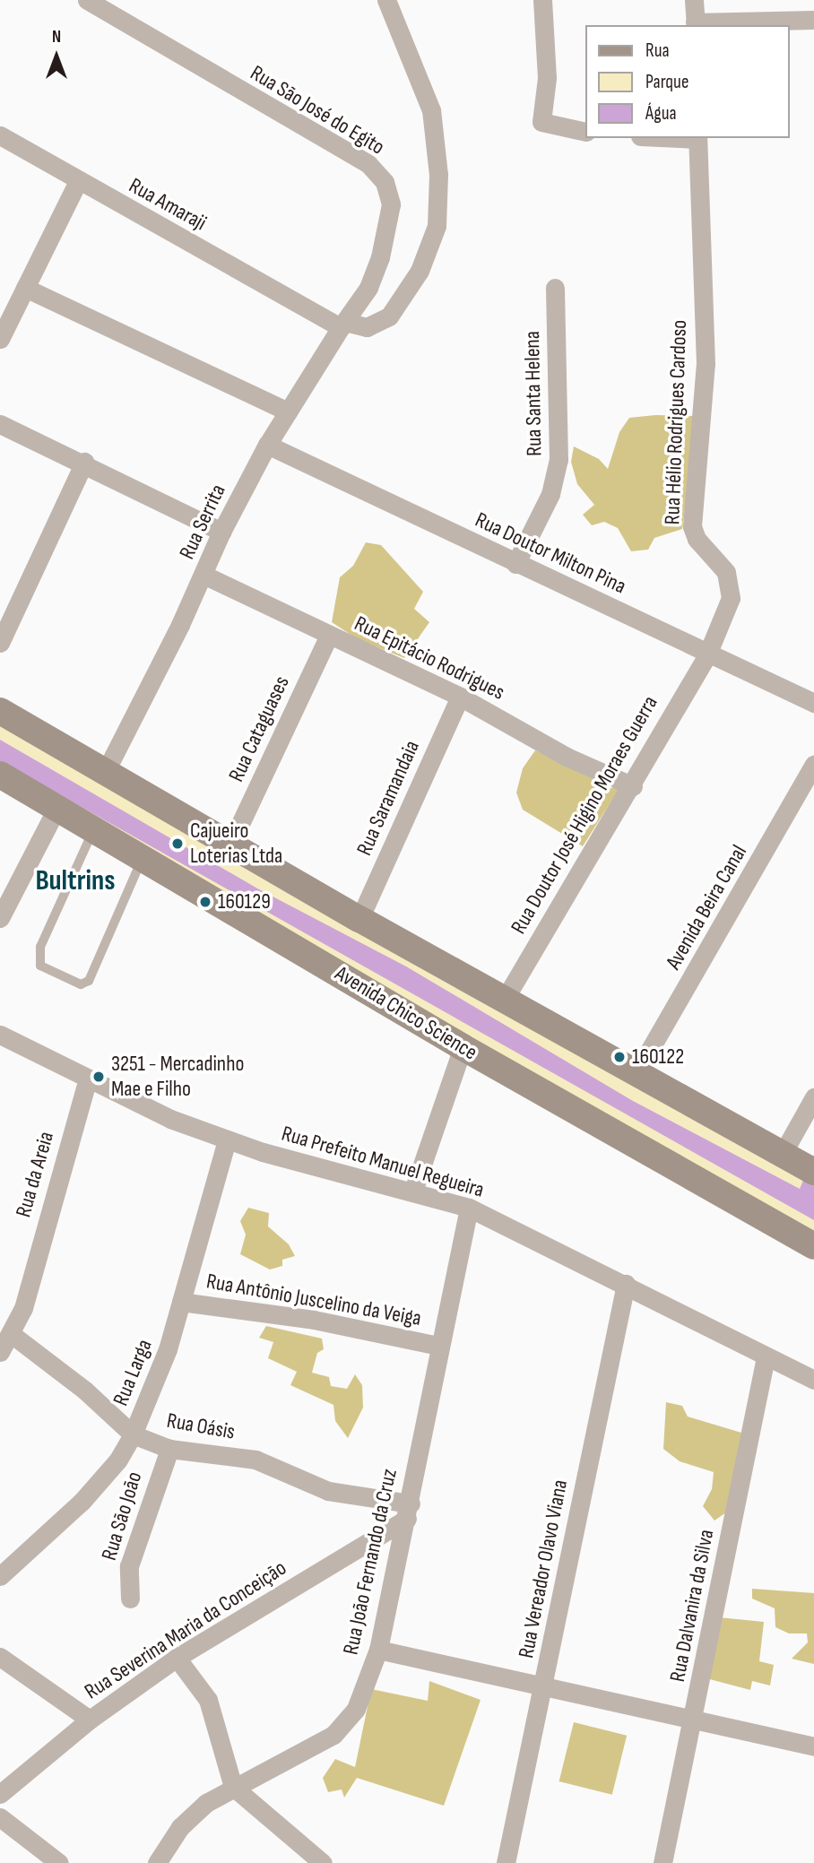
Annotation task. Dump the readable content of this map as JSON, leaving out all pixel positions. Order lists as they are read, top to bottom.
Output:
{
  "streets": {
    "main road": ["Avenida Chico Science"],
    "street": [
      "Rua São José do Egito",
      "Rua Amaraji",
      "Rua Santa Helena",
      "Rua Hélio Rodrigues Cardoso",
      "Rua Serrita",
      "Rua Doutor Milton Pina",
      "Rua Epitácio Rodrigues",
      "Rua Cataguases",
      "Rua Saramandaia",
      "Rua Doutor José Higino Moraes Guerra",
      "Avenida Beira Canal",
      "Rua Prefeito Manuel Regueira",
      "Rua da Areia",
      "Rua Antônio Juscelino da Veiga",
      "Rua Larga",
      "Rua Oásis",
      "Rua São João",
      "Rua João Fernando da Cruz",
      "Rua Vereador Olavo Viana",
      "Rua Dalvanira da Silva",
      "Rua Severina Maria da Conceição"
    ]
  },
  "crossings": [
    ["Rua São José do Egito", "Rua Amaraji"],
    ["Rua São José do Egito", "Rua Serrita"],
    ["Rua Amaraji", "Rua Serrita"],
    ["Rua Santa Helena", "Rua Doutor Milton Pina"],
    ["Rua Hélio Rodrigues Cardoso", "Rua Doutor Milton Pina"],
    ["Rua Hélio Rodrigues Cardoso", "Rua Doutor José Higino Moraes Guerra"],
    ["Rua Serrita", "Rua Doutor Milton Pina"],
    ["Rua Serrita", "Rua Epitácio Rodrigues"],
    ["Rua Doutor Milton Pina", "Rua Doutor José Higino Moraes Guerra"],
    ["Rua Epitácio Rodrigues", "Rua Cataguases"],
    ["Rua Epitácio Rodrigues", "Rua Saramandaia"],
    ["Rua Epitácio Rodrigues", "Rua Doutor José Higino Moraes Guerra"],
    ["Rua Prefeito Manuel Regueira", "Rua da Areia"],
    ["Rua Prefeito Manuel Regueira", "Rua Larga"],
    ["Rua Prefeito Manuel Regueira", "Rua João Fernando da Cruz"],
    ["Rua Prefeito Manuel Regueira", "Rua Vereador Olavo Viana"],
    ["Rua Prefeito Manuel Regueira", "Rua Dalvanira da Silva"],
    ["Rua da Areia", "Rua Oásis"],
    ["Rua Antônio Juscelino da Veiga", "Rua Larga"],
    ["Rua Antônio Juscelino da Veiga", "Rua João Fernando da Cruz"],
    ["Rua Larga", "Rua Oásis"],
    ["Rua Oásis", "Rua São João"],
    ["Rua Oásis", "Rua João Fernando da Cruz"],
    ["Rua Oásis", "Rua Severina Maria da Conceição"],
    ["Rua João Fernando da Cruz", "Rua Severina Maria da Conceição"]
  ],
  "districts": ["Bultrins"],
  "places": [
    "Cajueiro Loterias Ltda",
    "160129",
    "160122",
    "3251 - Mercadinho Mae e Filho"
  ],
  "legend": ["Rua", "Parque", "Água"],
  "north": "top"
}
